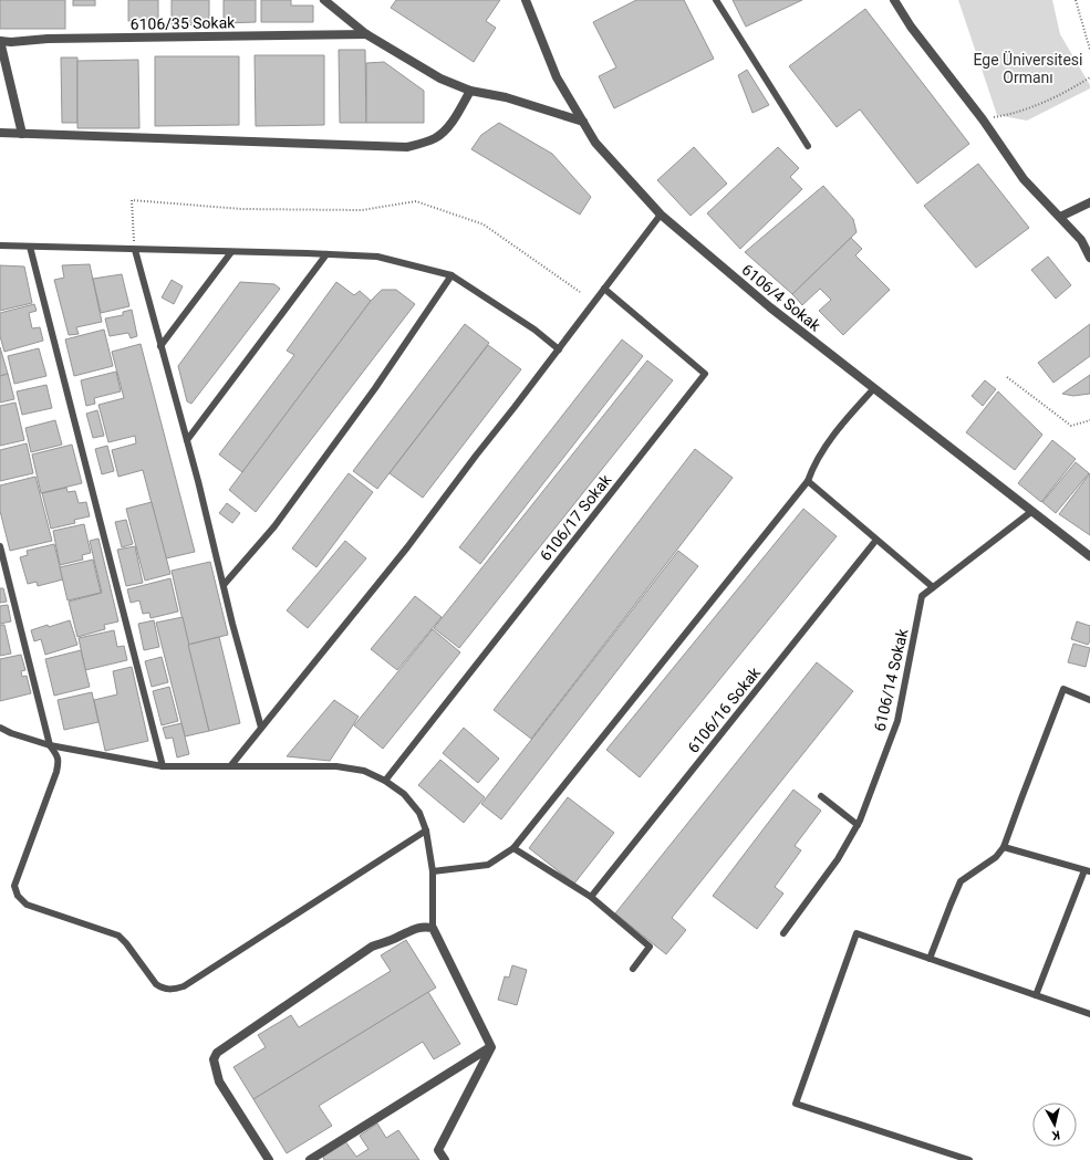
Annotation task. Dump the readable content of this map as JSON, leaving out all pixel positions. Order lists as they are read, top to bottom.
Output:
{
  "streets": {
    "street": ["6106/35 Sokak", "6106/4 Sokak"],
    "lane": ["6106/17 Sokak", "6106/14 Sokak", "6106/16 Sokak"]
  },
  "crossings": [
    ["6106/4 Sokak", "6106/14 Sokak"]
  ],
  "parks": ["Ege Üniversitesi Ormanı"],
  "north": "bottom"
}
